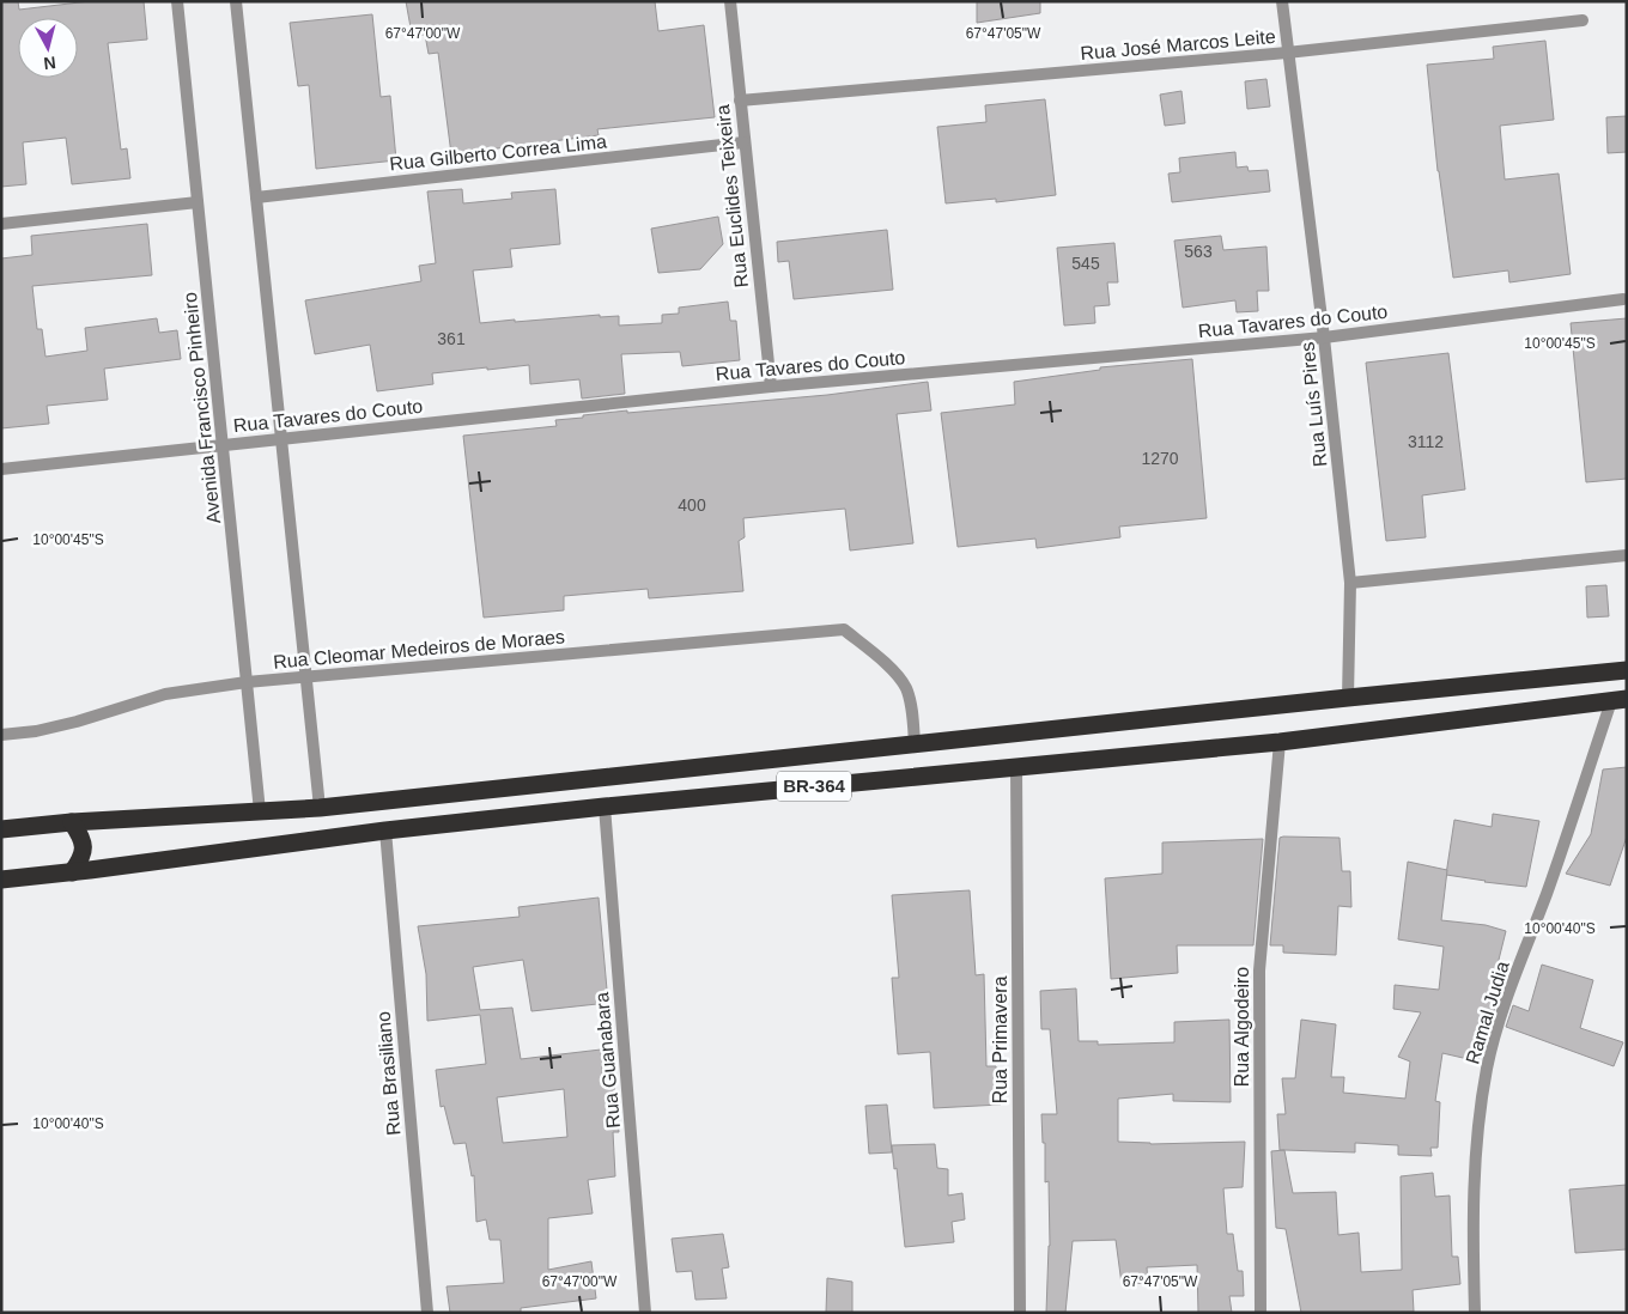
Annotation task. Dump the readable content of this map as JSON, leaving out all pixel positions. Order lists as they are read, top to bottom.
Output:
{
  "streets": {
    "highway": ["BR-364"],
    "street": [
      "Rua José Marcos Leite",
      "Rua Gilberto Correa Lima",
      "Rua Euclides Teixeira",
      "Rua Tavares do Couto",
      "Rua Luís Pires",
      "Avenida Francisco Pinheiro",
      "Rua Cleomar Medeiros de Moraes",
      "Ramal Judia",
      "Rua Algodeiro",
      "Rua Primavera",
      "Rua Guanabara",
      "Rua Brasiliano"
    ]
  },
  "crossings": [
    ["Rua José Marcos Leite", "Rua Euclides Teixeira"],
    ["Rua José Marcos Leite", "Rua Luís Pires"],
    ["Rua Gilberto Correa Lima", "Rua Euclides Teixeira"],
    ["Rua Euclides Teixeira", "Rua Tavares do Couto"],
    ["Rua Tavares do Couto", "Rua Luís Pires"],
    ["Rua Tavares do Couto", "Avenida Francisco Pinheiro"],
    ["Rua Luís Pires", "BR-364"],
    ["Avenida Francisco Pinheiro", "Rua Cleomar Medeiros de Moraes"],
    ["Avenida Francisco Pinheiro", "BR-364"],
    ["Rua Cleomar Medeiros de Moraes", "BR-364"],
    ["BR-364", "Ramal Judia"],
    ["BR-364", "Rua Algodeiro"],
    ["BR-364", "Rua Primavera"],
    ["BR-364", "Rua Guanabara"],
    ["BR-364", "Rua Brasiliano"]
  ],
  "house_numbers": [
    "563",
    "545",
    "361",
    "3112",
    "1270",
    "400"
  ],
  "north": "bottom",
  "coordinates": [
    "67°47'05\"W",
    "67°47'00\"W",
    "10°00'45\"S",
    "10°00'40\"S"
  ]
}
